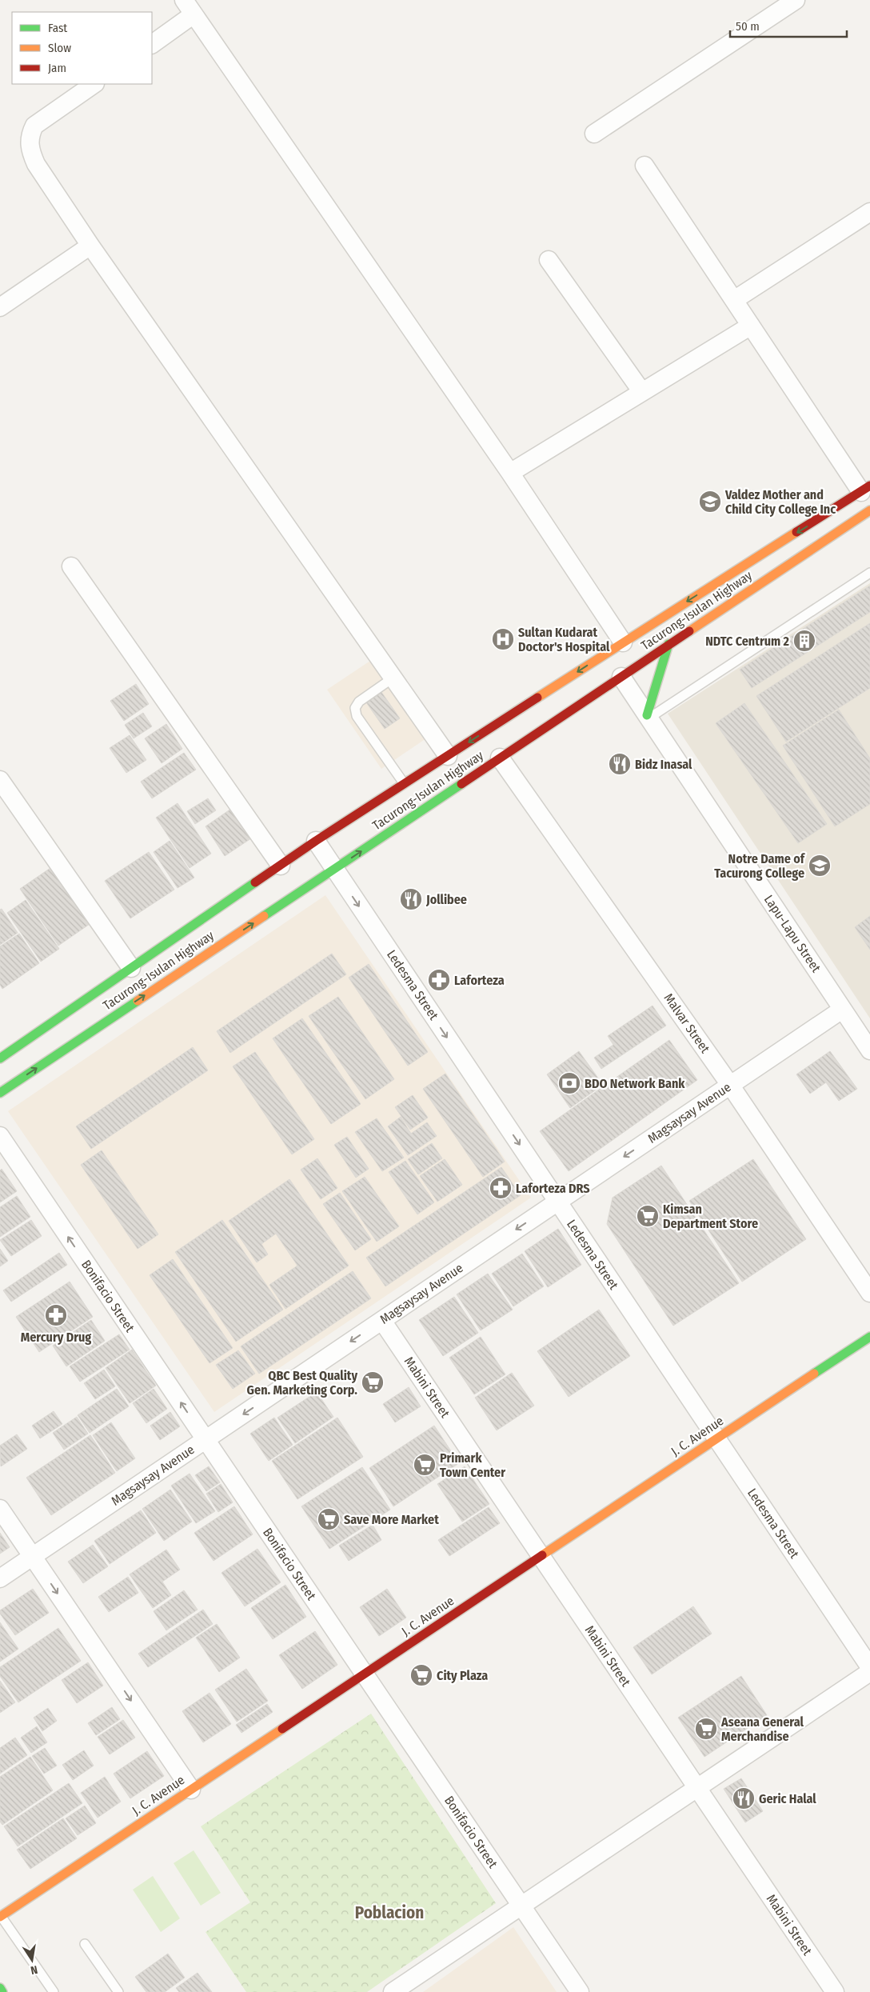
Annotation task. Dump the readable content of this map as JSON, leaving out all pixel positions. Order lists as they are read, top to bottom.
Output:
{
  "streets": {
    "main road": ["Tacurong-Isulan Highway", "J. C. Avenue"],
    "street": [
      "Lapu-Lapu Street",
      "Ledesma Street",
      "Malvar Street",
      "Magsaysay Avenue",
      "Bonifacio Street",
      "Mabini Street"
    ]
  },
  "crossings": [
    ["Tacurong-Isulan Highway", "Lapu-Lapu Street"],
    ["Tacurong-Isulan Highway", "Ledesma Street"],
    ["Tacurong-Isulan Highway", "Malvar Street"],
    ["Lapu-Lapu Street", "Magsaysay Avenue"],
    ["Ledesma Street", "Magsaysay Avenue"],
    ["Ledesma Street", "J. C. Avenue"],
    ["Malvar Street", "Magsaysay Avenue"],
    ["Magsaysay Avenue", "Bonifacio Street"],
    ["Magsaysay Avenue", "Mabini Street"],
    ["Bonifacio Street", "J. C. Avenue"],
    ["Mabini Street", "J. C. Avenue"]
  ],
  "one_way": ["Ledesma Street", "Magsaysay Avenue", "Bonifacio Street"],
  "districts": ["Poblacion"],
  "places": {
    "school or university": ["Valdez Mother and Child City College Inc", "Notre Dame of Tacurong College"],
    "hospital": ["Sultan Kudarat Doctor's Hospital"],
    "building": ["NDTC Centrum 2"],
    "restaurant": ["Bidz Inasal", "Jollibee", "Geric Halal"],
    "pharmacy": ["Laforteza", "Laforteza DRS", "Mercury Drug"],
    "bank": ["BDO Network Bank"],
    "supermarket": [
      "Kimsan Department Store",
      "QBC Best Quality Gen. Marketing Corp.",
      "Primark Town Center",
      "Save More Market",
      "City Plaza",
      "Aseana General Merchandise"
    ]
  },
  "legend": ["Fast", "Slow", "Jam"],
  "scale_bar": "50 m",
  "north": "bottom"
}
